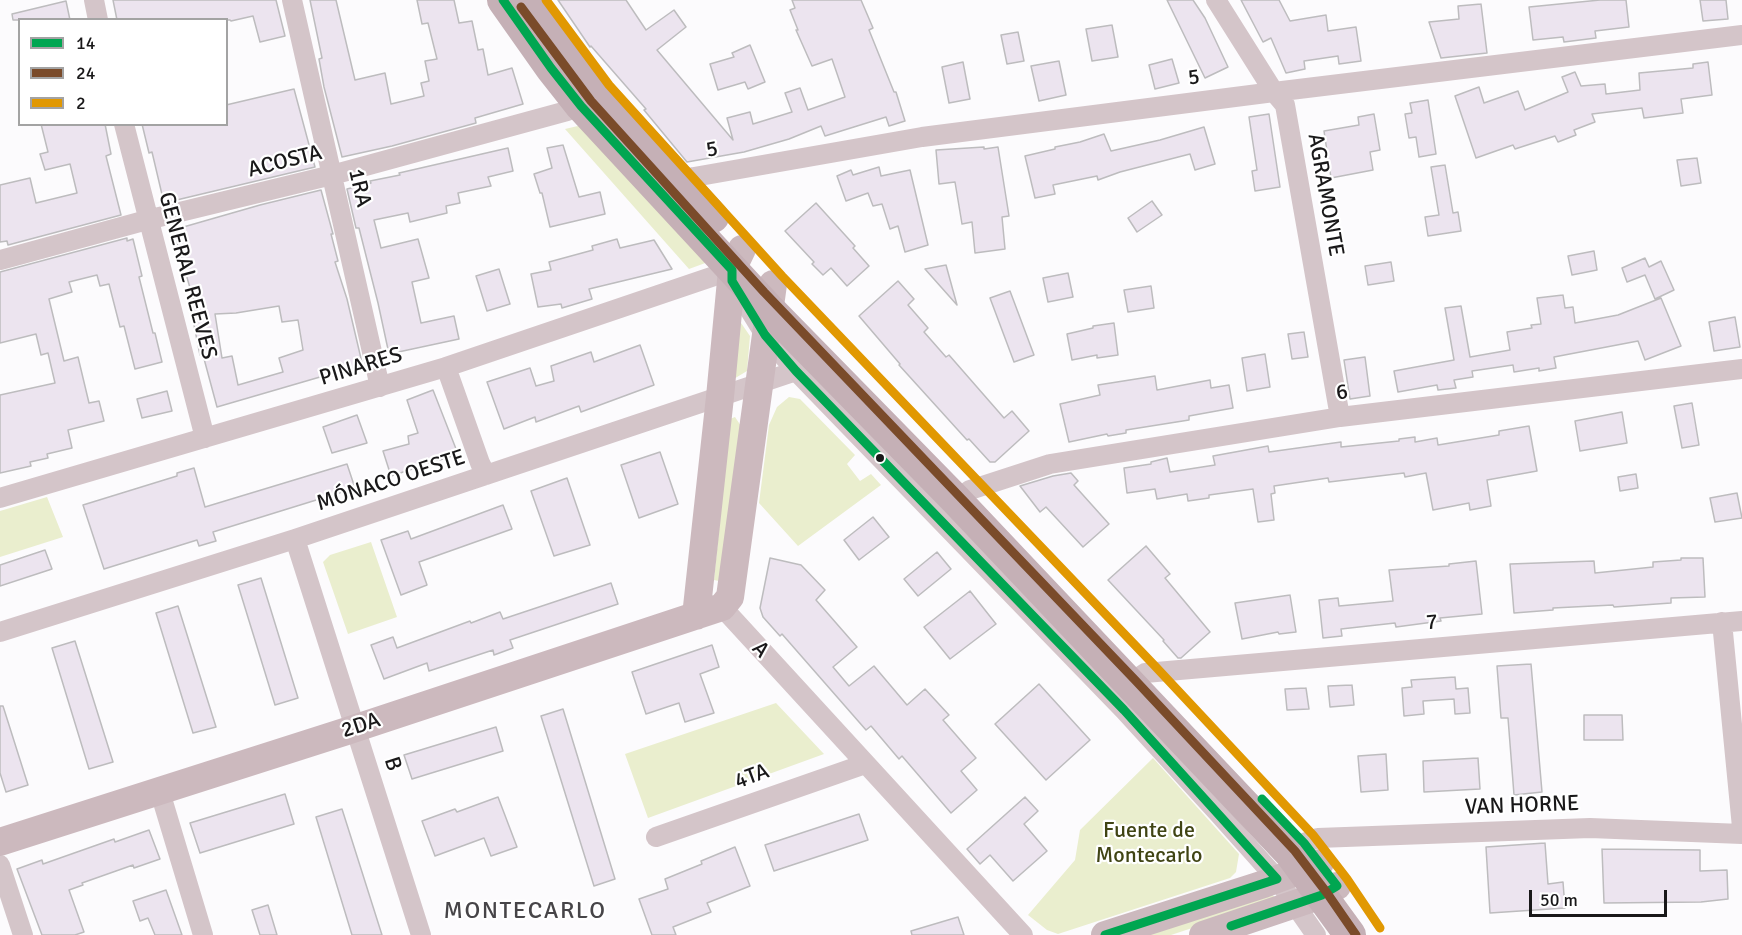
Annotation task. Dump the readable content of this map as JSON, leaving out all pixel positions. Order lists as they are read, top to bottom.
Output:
{
  "streets": {
    "street": [
      "5",
      "ACOSTA",
      "1RA",
      "AGRAMONTE",
      "GENERAL REEVES",
      "PINARES",
      "6",
      "MÓNACO OESTE",
      "7",
      "A",
      "2DA",
      "B",
      "4TA",
      "VAN HORNE"
    ]
  },
  "crossings": [
    ["5", "AGRAMONTE"],
    ["ACOSTA", "1RA"],
    ["ACOSTA", "GENERAL REEVES"],
    ["1RA", "PINARES"],
    ["AGRAMONTE", "6"],
    ["GENERAL REEVES", "PINARES"],
    ["MÓNACO OESTE", "B"],
    ["A", "2DA"],
    ["A", "4TA"],
    ["2DA", "B"]
  ],
  "districts": ["MONTECARLO"],
  "parks": ["Fuente de Montecarlo"],
  "lines": ["transit line 14", "transit line 2", "transit line 24"],
  "legend": ["14", "24", "2"],
  "scale_bar": "50 m"
}
